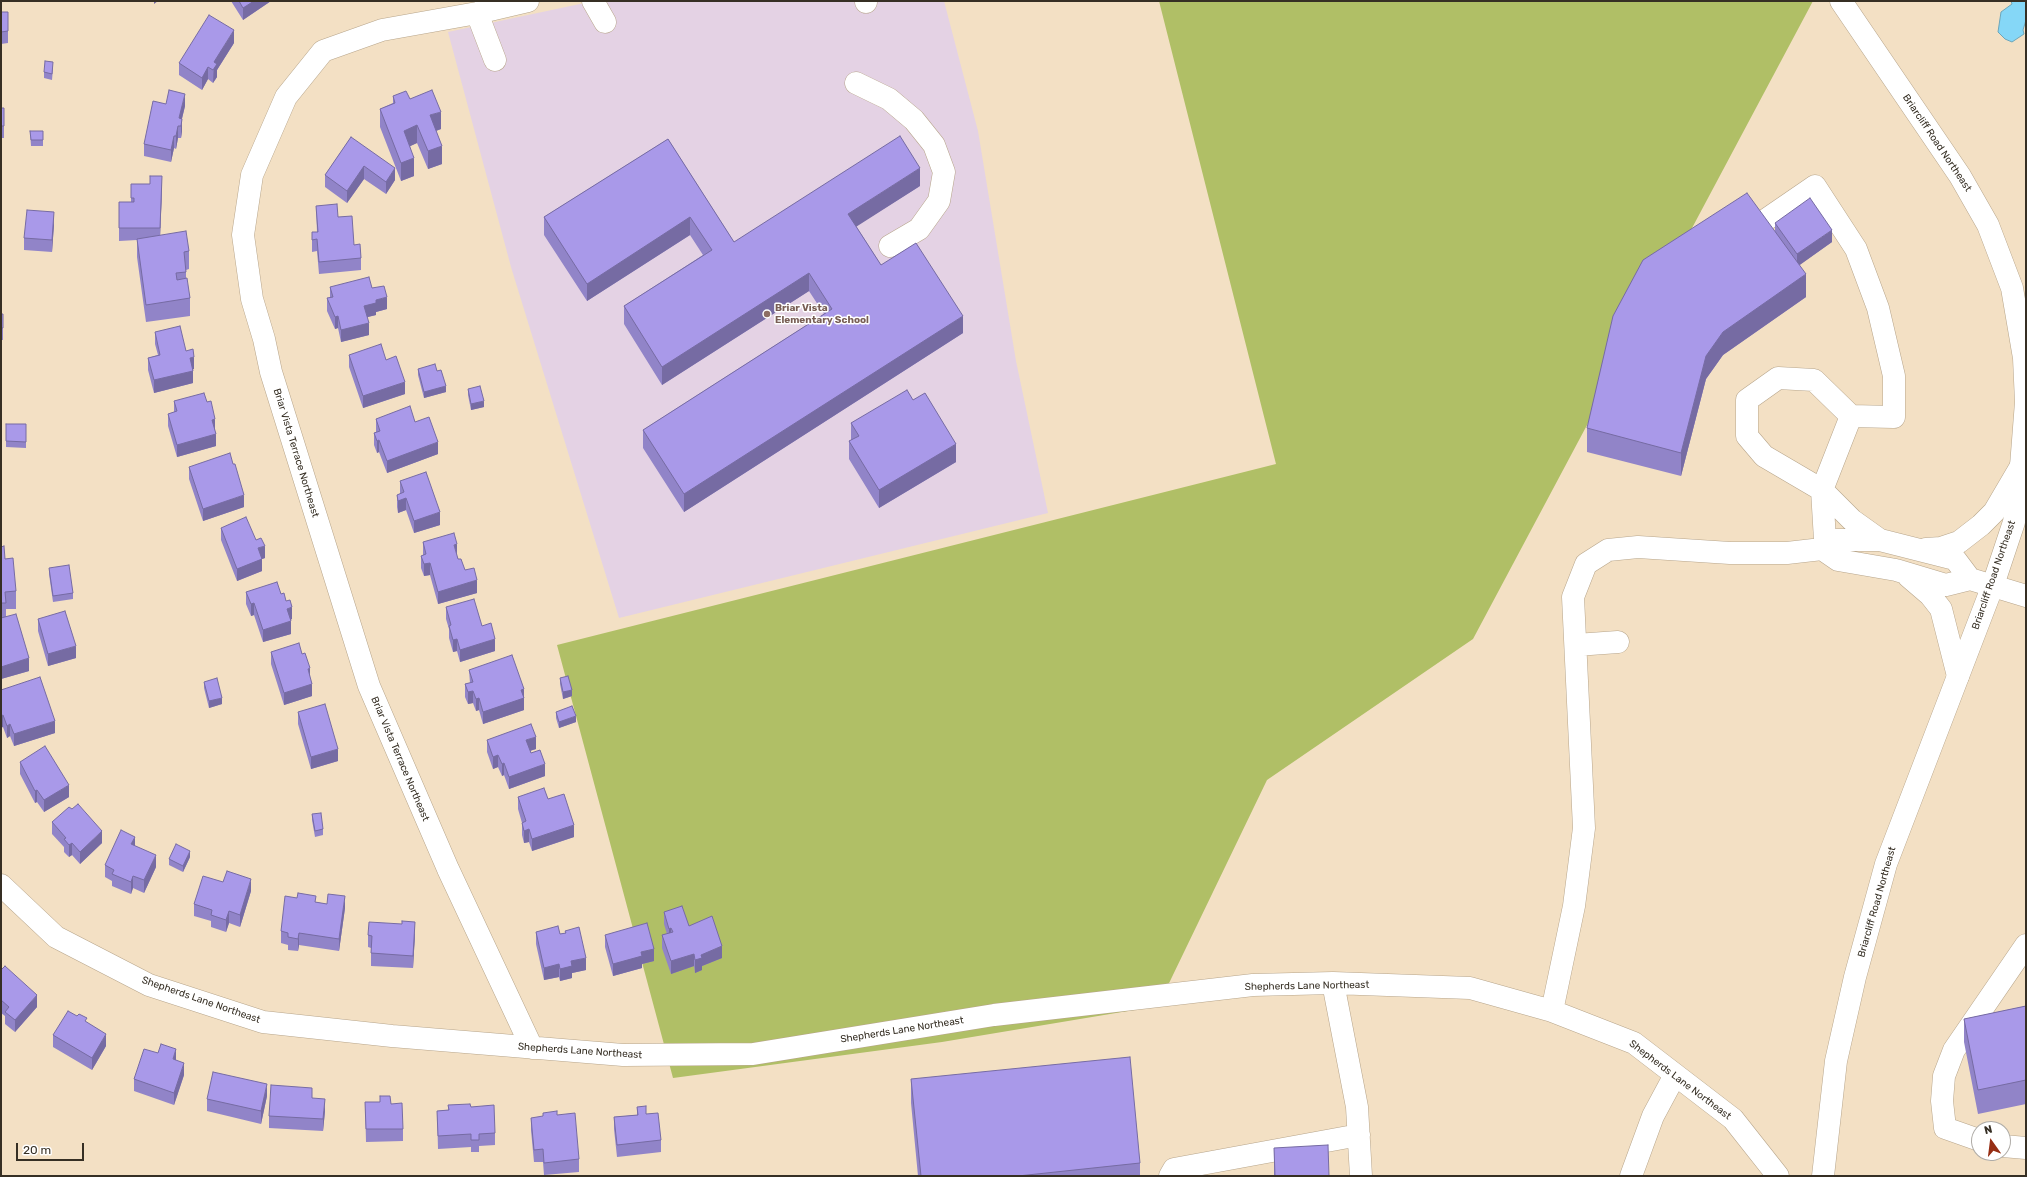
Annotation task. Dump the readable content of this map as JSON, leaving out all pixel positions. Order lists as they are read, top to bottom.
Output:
{
  "streets": {
    "street": ["Briarcliff Road Northeast", "Briar Vista Terrace Northeast", "Shepherds Lane Northeast"]
  },
  "crossings": [
    ["Briar Vista Terrace Northeast", "Shepherds Lane Northeast"]
  ],
  "places": ["Briar Vista Elementary School"],
  "scale_bar": "20 m",
  "north": "top"
}
